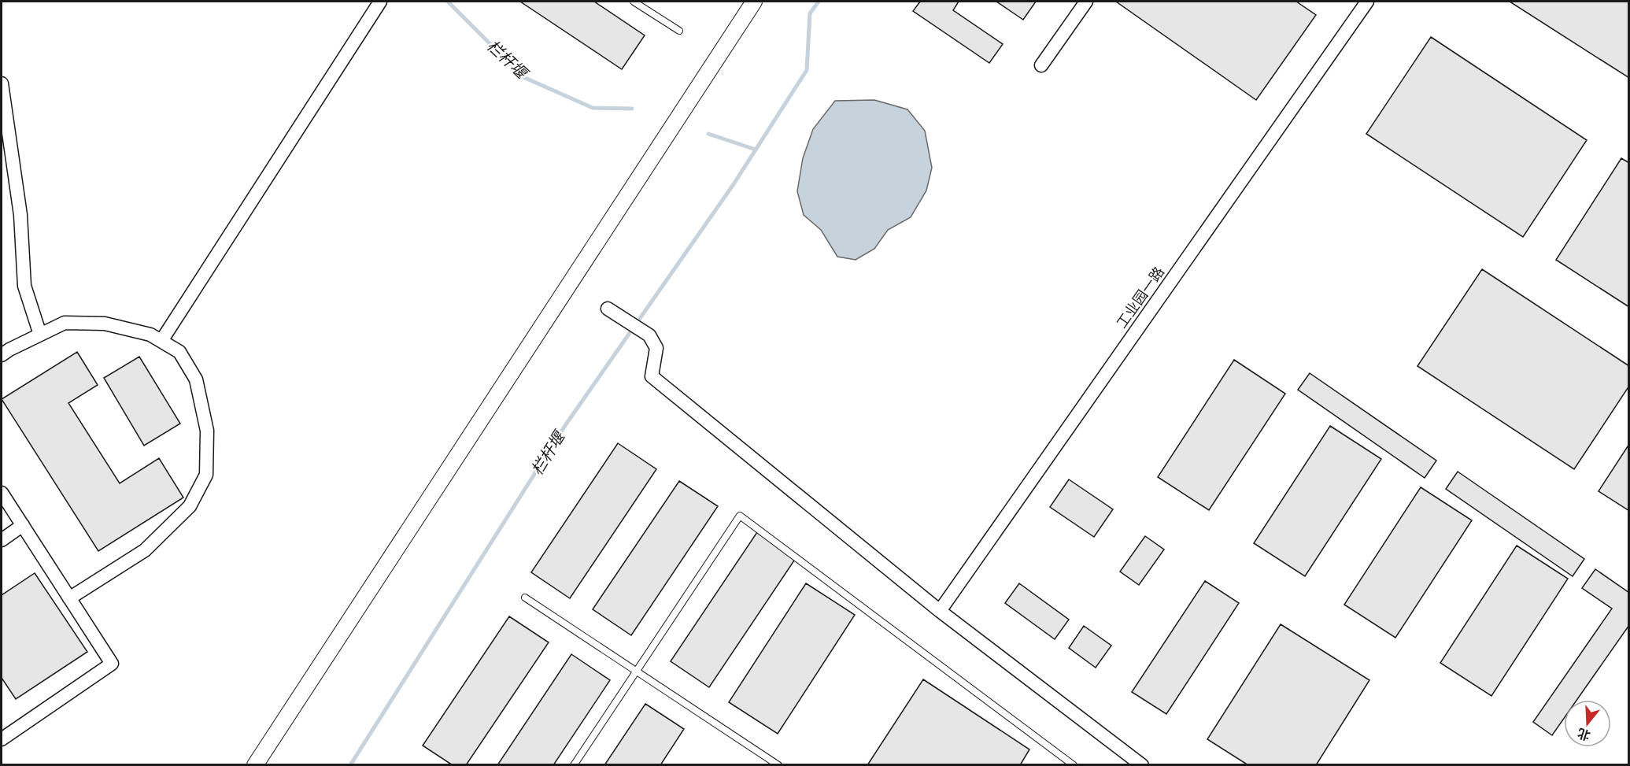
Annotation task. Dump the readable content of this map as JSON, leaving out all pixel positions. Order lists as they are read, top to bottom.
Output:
{
  "streets": {
    "street": ["工业园一路"]
  },
  "water": ["栏杆堰"],
  "north": "bottom"
}
